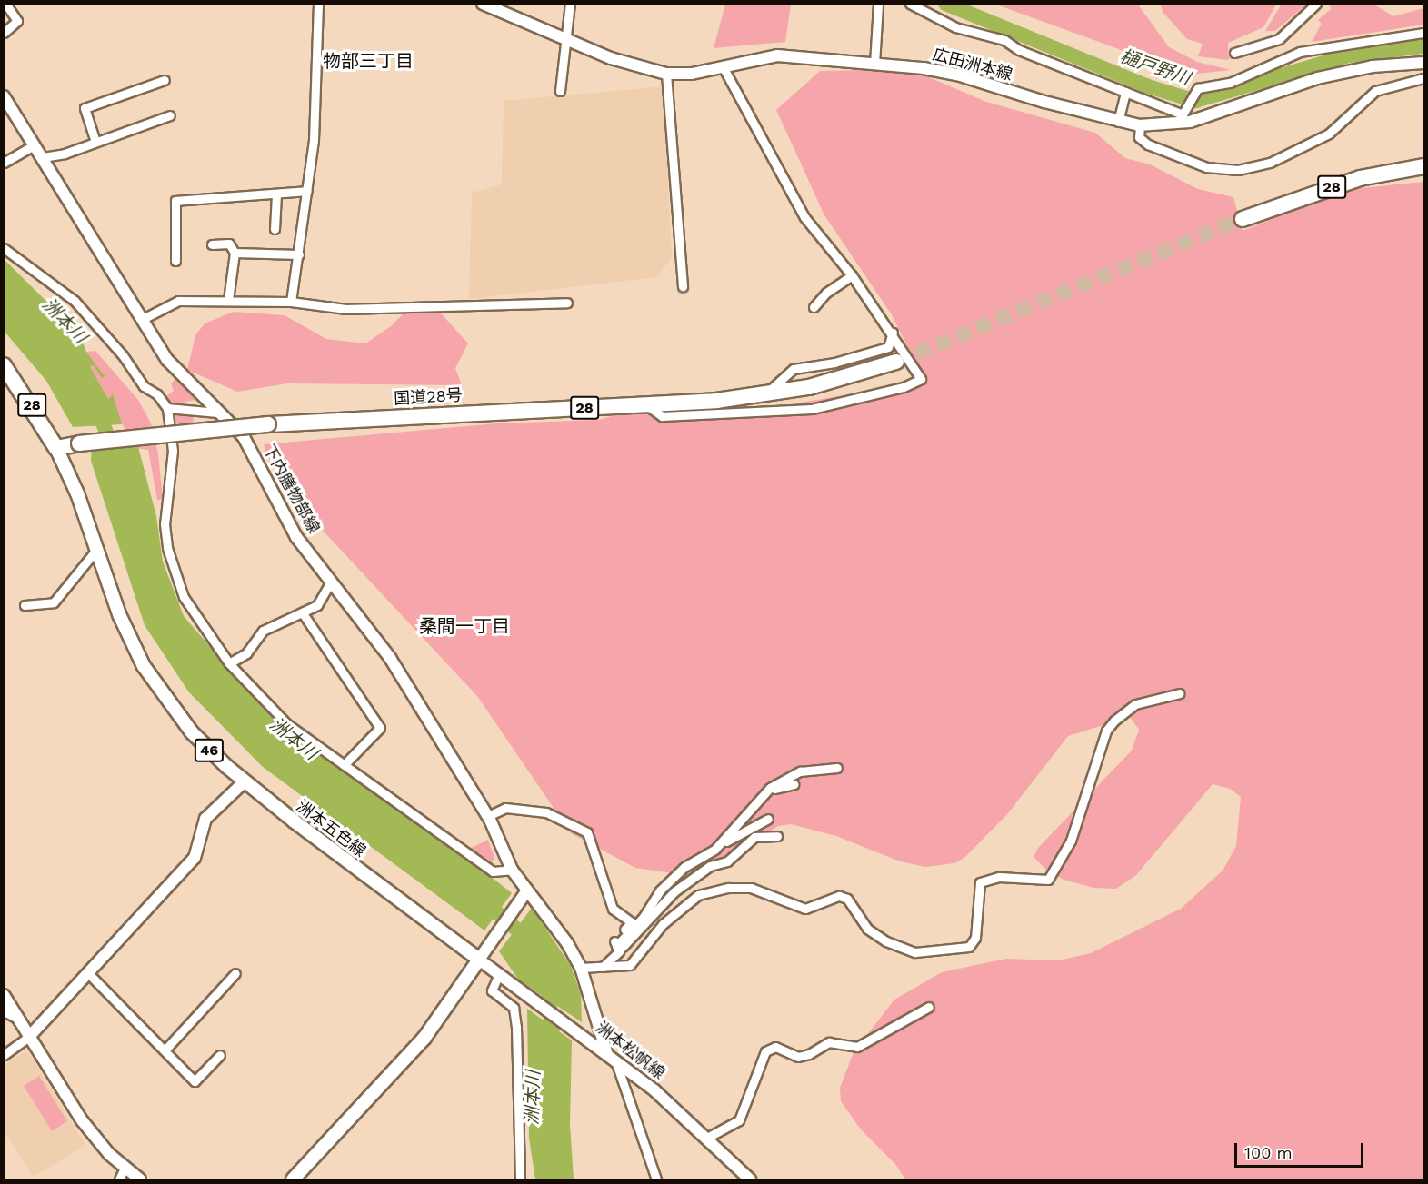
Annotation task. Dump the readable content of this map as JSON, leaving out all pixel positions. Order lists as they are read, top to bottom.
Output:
{
  "streets": {
    "highway": ["28", "国道28号"],
    "main road": [
      "広田洲本線",
      "下内膳物部線",
      "46",
      "洲本五色線",
      "洲本松帆線"
    ]
  },
  "crossings": [
    ["28", "国道28号"],
    ["28", "洲本五色線"],
    ["国道28号", "洲本五色線"],
    ["下内膳物部線", "洲本松帆線"],
    ["洲本五色線", "洲本松帆線"]
  ],
  "districts": ["物部三丁目", "桑間一丁目"],
  "water": ["樋戸野川", "洲本川"],
  "scale_bar": "100 m"
}
